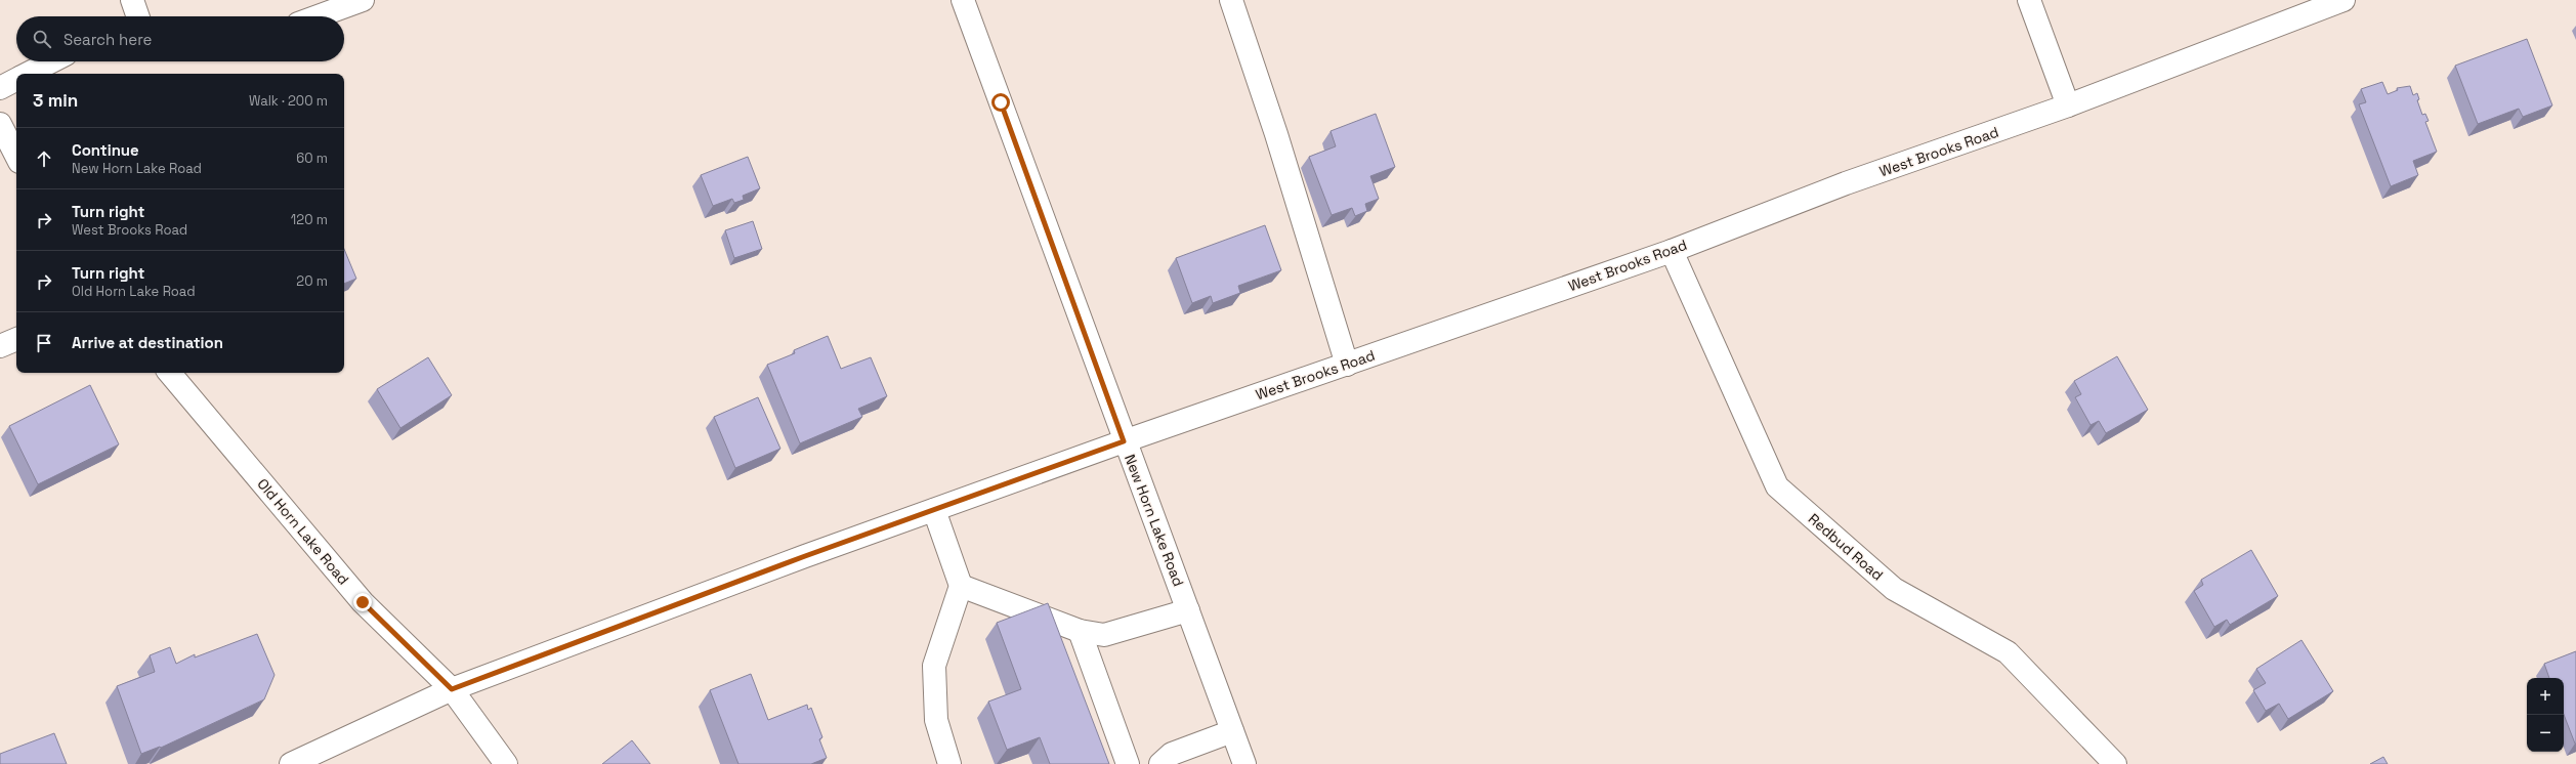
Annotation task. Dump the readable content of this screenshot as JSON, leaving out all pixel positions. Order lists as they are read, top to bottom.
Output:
{
  "streets": {
    "street": [
      "West Brooks Road",
      "New Horn Lake Road",
      "Old Horn Lake Road",
      "Redbud Road"
    ]
  },
  "crossings": [
    ["West Brooks Road", "New Horn Lake Road"],
    ["West Brooks Road", "Old Horn Lake Road"],
    ["West Brooks Road", "Redbud Road"]
  ],
  "page": {
    "search": "Search here",
    "heading": ["3 min", "Walk · 200 m"],
    "list": [
      ["Continue", "New Horn Lake Road", "60 m"],
      ["Turn right", "West Brooks Road", "120 m"],
      ["Turn right", "Old Horn Lake Road", "20 m"],
      "Arrive at destination"
    ],
    "map_buttons": ["+", "−"]
  }
}
